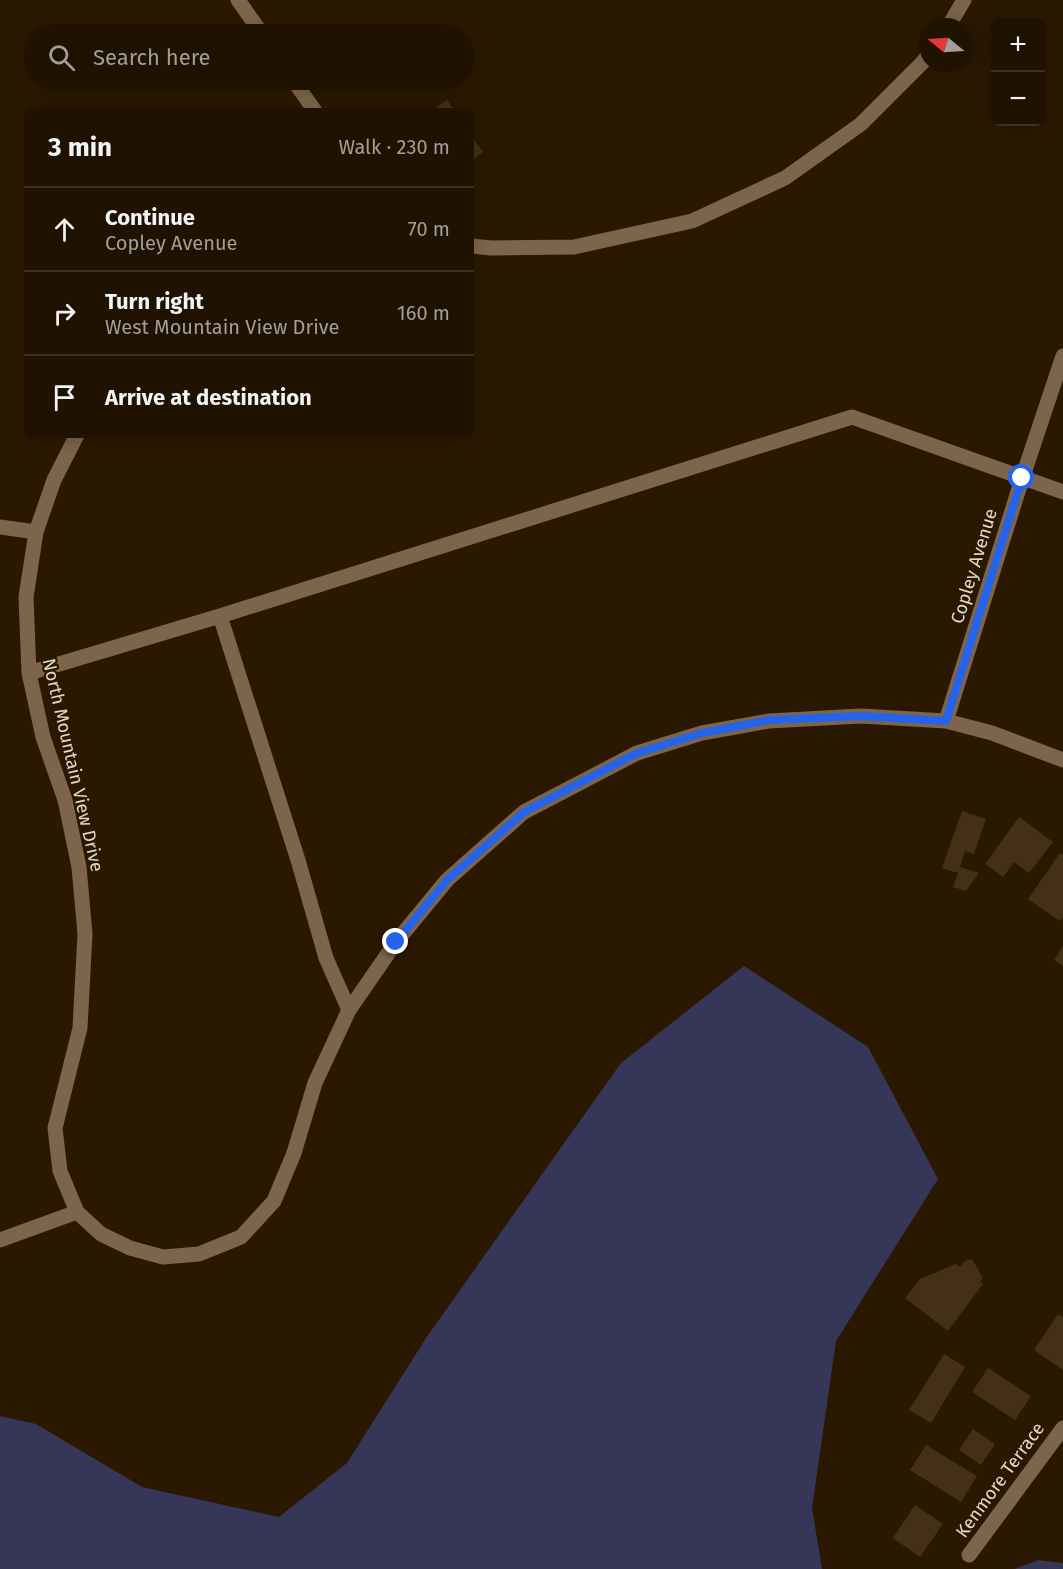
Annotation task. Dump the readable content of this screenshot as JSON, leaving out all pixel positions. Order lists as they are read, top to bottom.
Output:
{
  "streets": {
    "street": ["Copley Avenue", "North Mountain View Drive", "Kenmore Terrace"]
  },
  "crossings": [
    ["Copley Avenue", "North Mountain View Drive"]
  ],
  "north": "left",
  "page": {
    "map_buttons": ["+", "−"],
    "search": "Search here",
    "heading": ["3 min", "Walk · 230 m"],
    "list": [
      ["Continue", "Copley Avenue", "70 m"],
      ["Turn right", "West Mountain View Drive", "160 m"],
      "Arrive at destination"
    ]
  }
}
